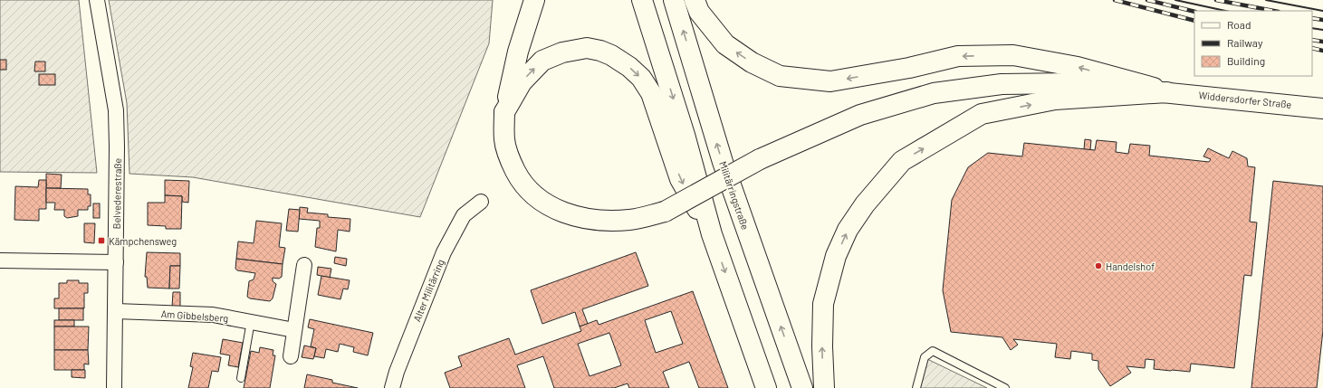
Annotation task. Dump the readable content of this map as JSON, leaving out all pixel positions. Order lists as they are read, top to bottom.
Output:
{
  "streets": {
    "main road": ["Widdersdorfer Straße", "Militärringstraße"],
    "street": ["Belvederestraße", "Alter Militärring", "Am Gibbelsberg"]
  },
  "crossings": [
    ["Belvederestraße", "Am Gibbelsberg"]
  ],
  "places": {
    "transit": ["Kämpchensweg"],
    "other": ["Handelshof"]
  },
  "legend": ["Road", "Railway", "Building"]
}
